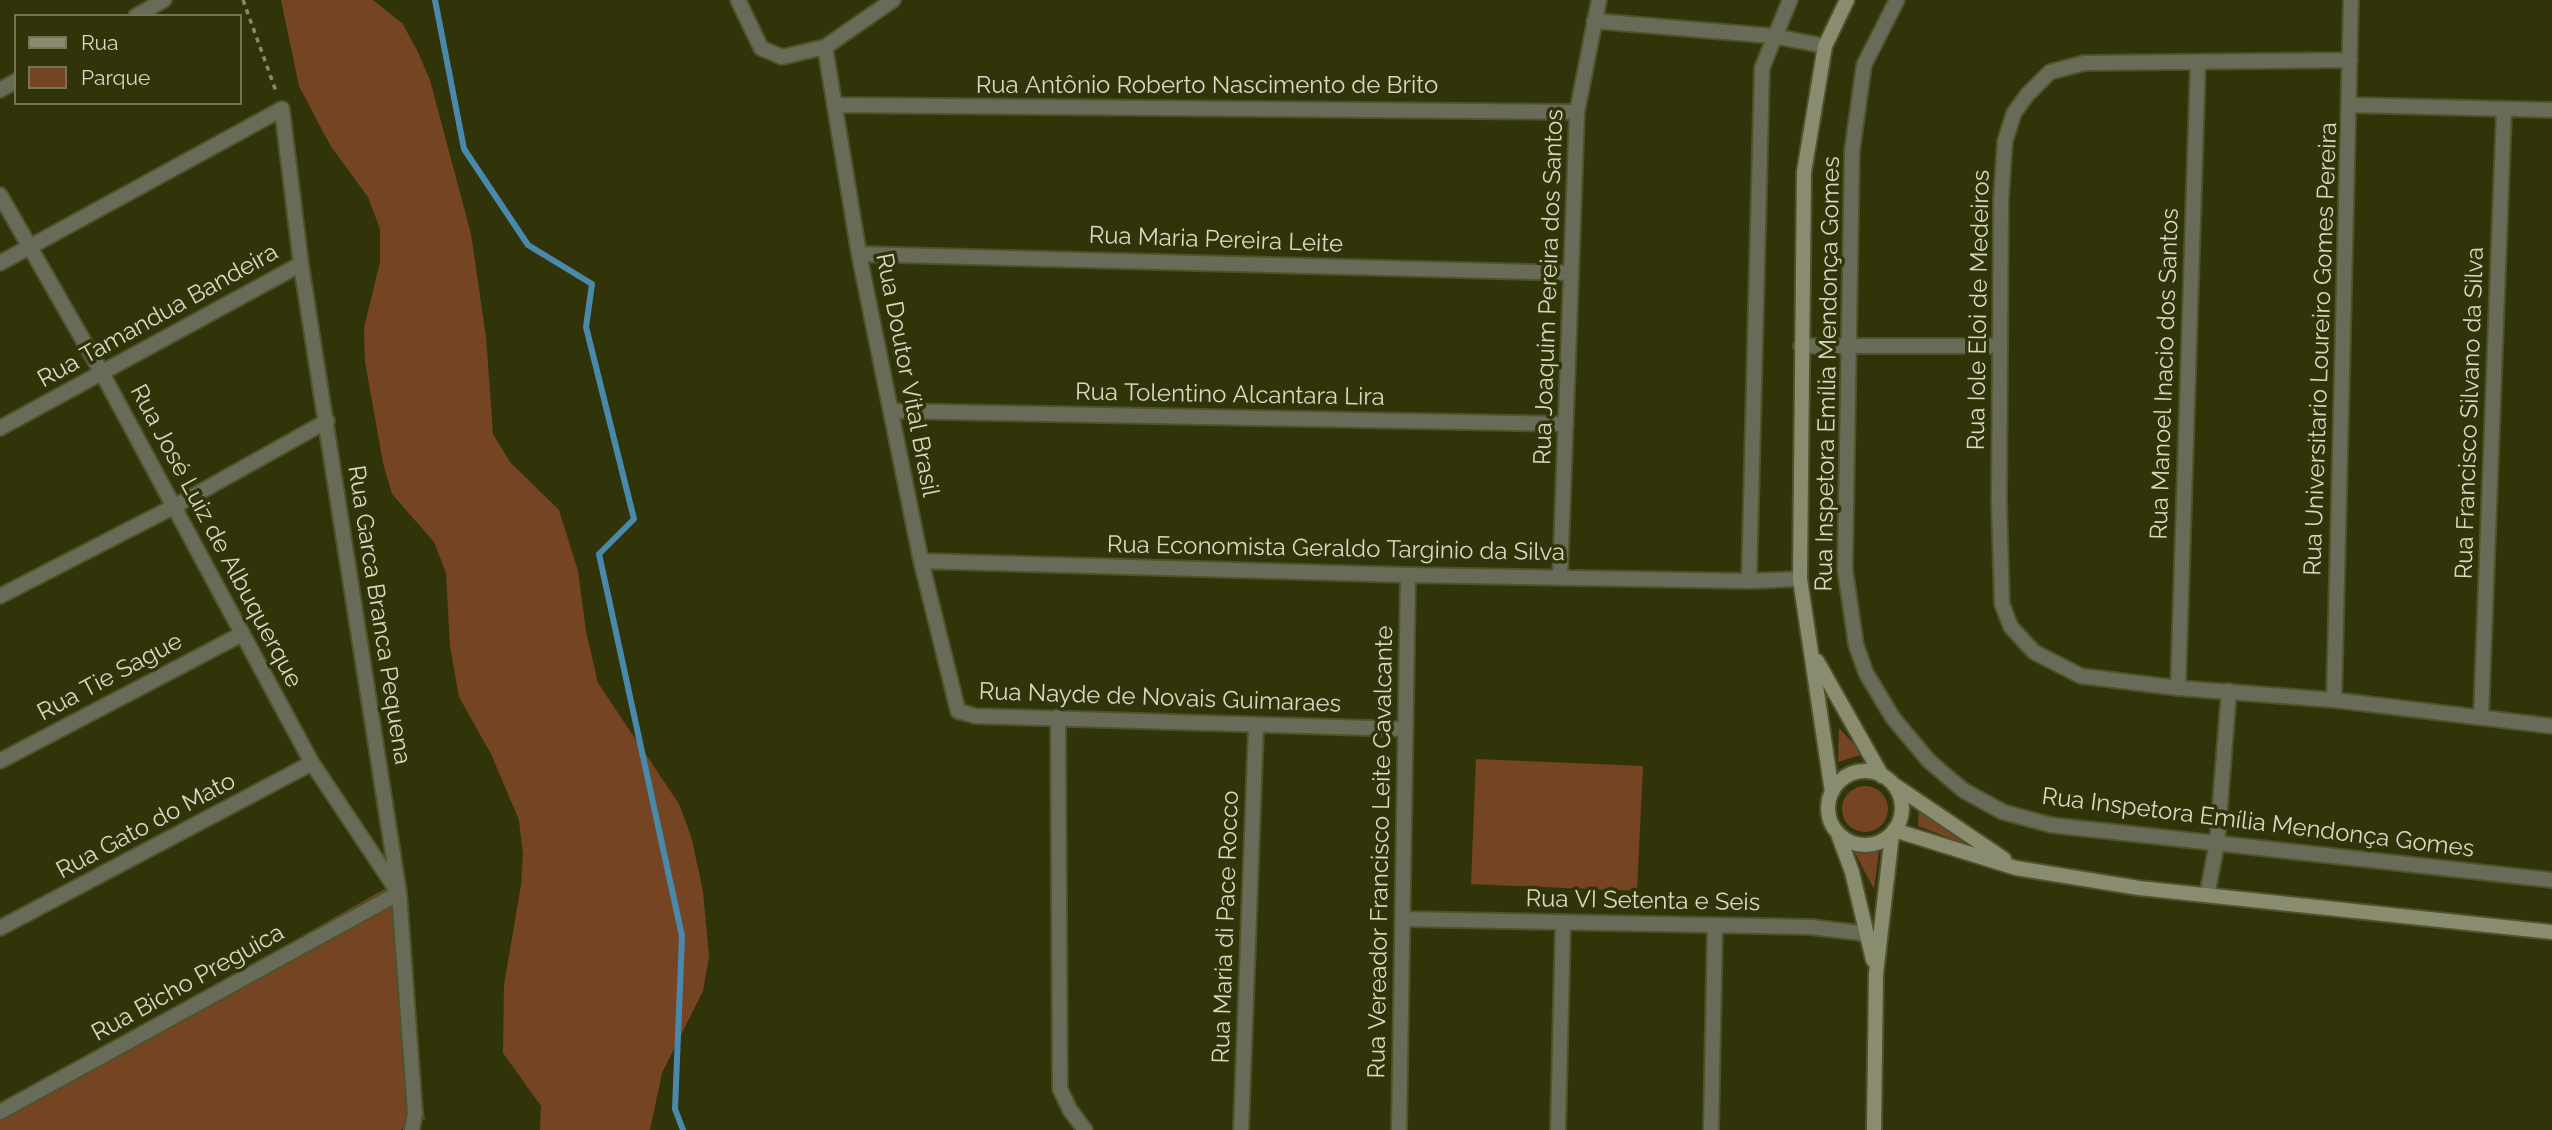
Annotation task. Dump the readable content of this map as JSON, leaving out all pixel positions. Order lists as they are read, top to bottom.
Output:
{
  "streets": {
    "main road": ["Rua Inspetora Emília Mendonça Gomes"],
    "street": [
      "Rua Antônio Roberto Nascimento de Brito",
      "Rua Maria Pereira Leite",
      "Rua Joaquim Pereira dos Santos",
      "Rua Iole Eloi de Medeiros",
      "Rua Tamandua Bandeira",
      "Rua Universitario Loureiro Gomes Pereira",
      "Rua Manoel Inacio dos Santos",
      "Rua Doutor Vital Brasil",
      "Rua Tolentino Alcantara Lira",
      "Rua Francisco Silvano da Silva",
      "Rua José Luiz de Albuquerque",
      "Rua Economista Geraldo Targinio da Silva",
      "Rua Garca Branca Pequena",
      "Rua Tie Sague",
      "Rua Nayde de Novais Guimaraes",
      "Rua Gato do Mato",
      "Rua Vereador Francisco Leite Cavalcante",
      "Rua VI Setenta e Seis",
      "Rua Maria di Pace Rocco",
      "Rua Bicho Preguica"
    ]
  },
  "crossings": [
    ["Rua Antônio Roberto Nascimento de Brito", "Rua Joaquim Pereira dos Santos"],
    ["Rua Antônio Roberto Nascimento de Brito", "Rua Doutor Vital Brasil"],
    ["Rua Maria Pereira Leite", "Rua Joaquim Pereira dos Santos"],
    ["Rua Maria Pereira Leite", "Rua Doutor Vital Brasil"],
    ["Rua Joaquim Pereira dos Santos", "Rua Tolentino Alcantara Lira"],
    ["Rua Joaquim Pereira dos Santos", "Rua Economista Geraldo Targinio da Silva"],
    ["Rua Iole Eloi de Medeiros", "Rua Universitario Loureiro Gomes Pereira"],
    ["Rua Iole Eloi de Medeiros", "Rua Manoel Inacio dos Santos"],
    ["Rua Iole Eloi de Medeiros", "Rua Francisco Silvano da Silva"],
    ["Rua Tamandua Bandeira", "Rua José Luiz de Albuquerque"],
    ["Rua Tamandua Bandeira", "Rua Garca Branca Pequena"],
    ["Rua Inspetora Emília Mendonça Gomes", "Rua Economista Geraldo Targinio da Silva"],
    ["Rua Doutor Vital Brasil", "Rua Tolentino Alcantara Lira"],
    ["Rua Doutor Vital Brasil", "Rua Economista Geraldo Targinio da Silva"],
    ["Rua Doutor Vital Brasil", "Rua Nayde de Novais Guimaraes"],
    ["Rua José Luiz de Albuquerque", "Rua Garca Branca Pequena"],
    ["Rua José Luiz de Albuquerque", "Rua Tie Sague"],
    ["Rua José Luiz de Albuquerque", "Rua Gato do Mato"],
    ["Rua José Luiz de Albuquerque", "Rua Bicho Preguica"],
    ["Rua Economista Geraldo Targinio da Silva", "Rua Vereador Francisco Leite Cavalcante"],
    ["Rua Garca Branca Pequena", "Rua Bicho Preguica"],
    ["Rua Nayde de Novais Guimaraes", "Rua Vereador Francisco Leite Cavalcante"],
    ["Rua Nayde de Novais Guimaraes", "Rua Maria di Pace Rocco"],
    ["Rua Vereador Francisco Leite Cavalcante", "Rua VI Setenta e Seis"]
  ],
  "legend": ["Rua", "Parque"]
}
